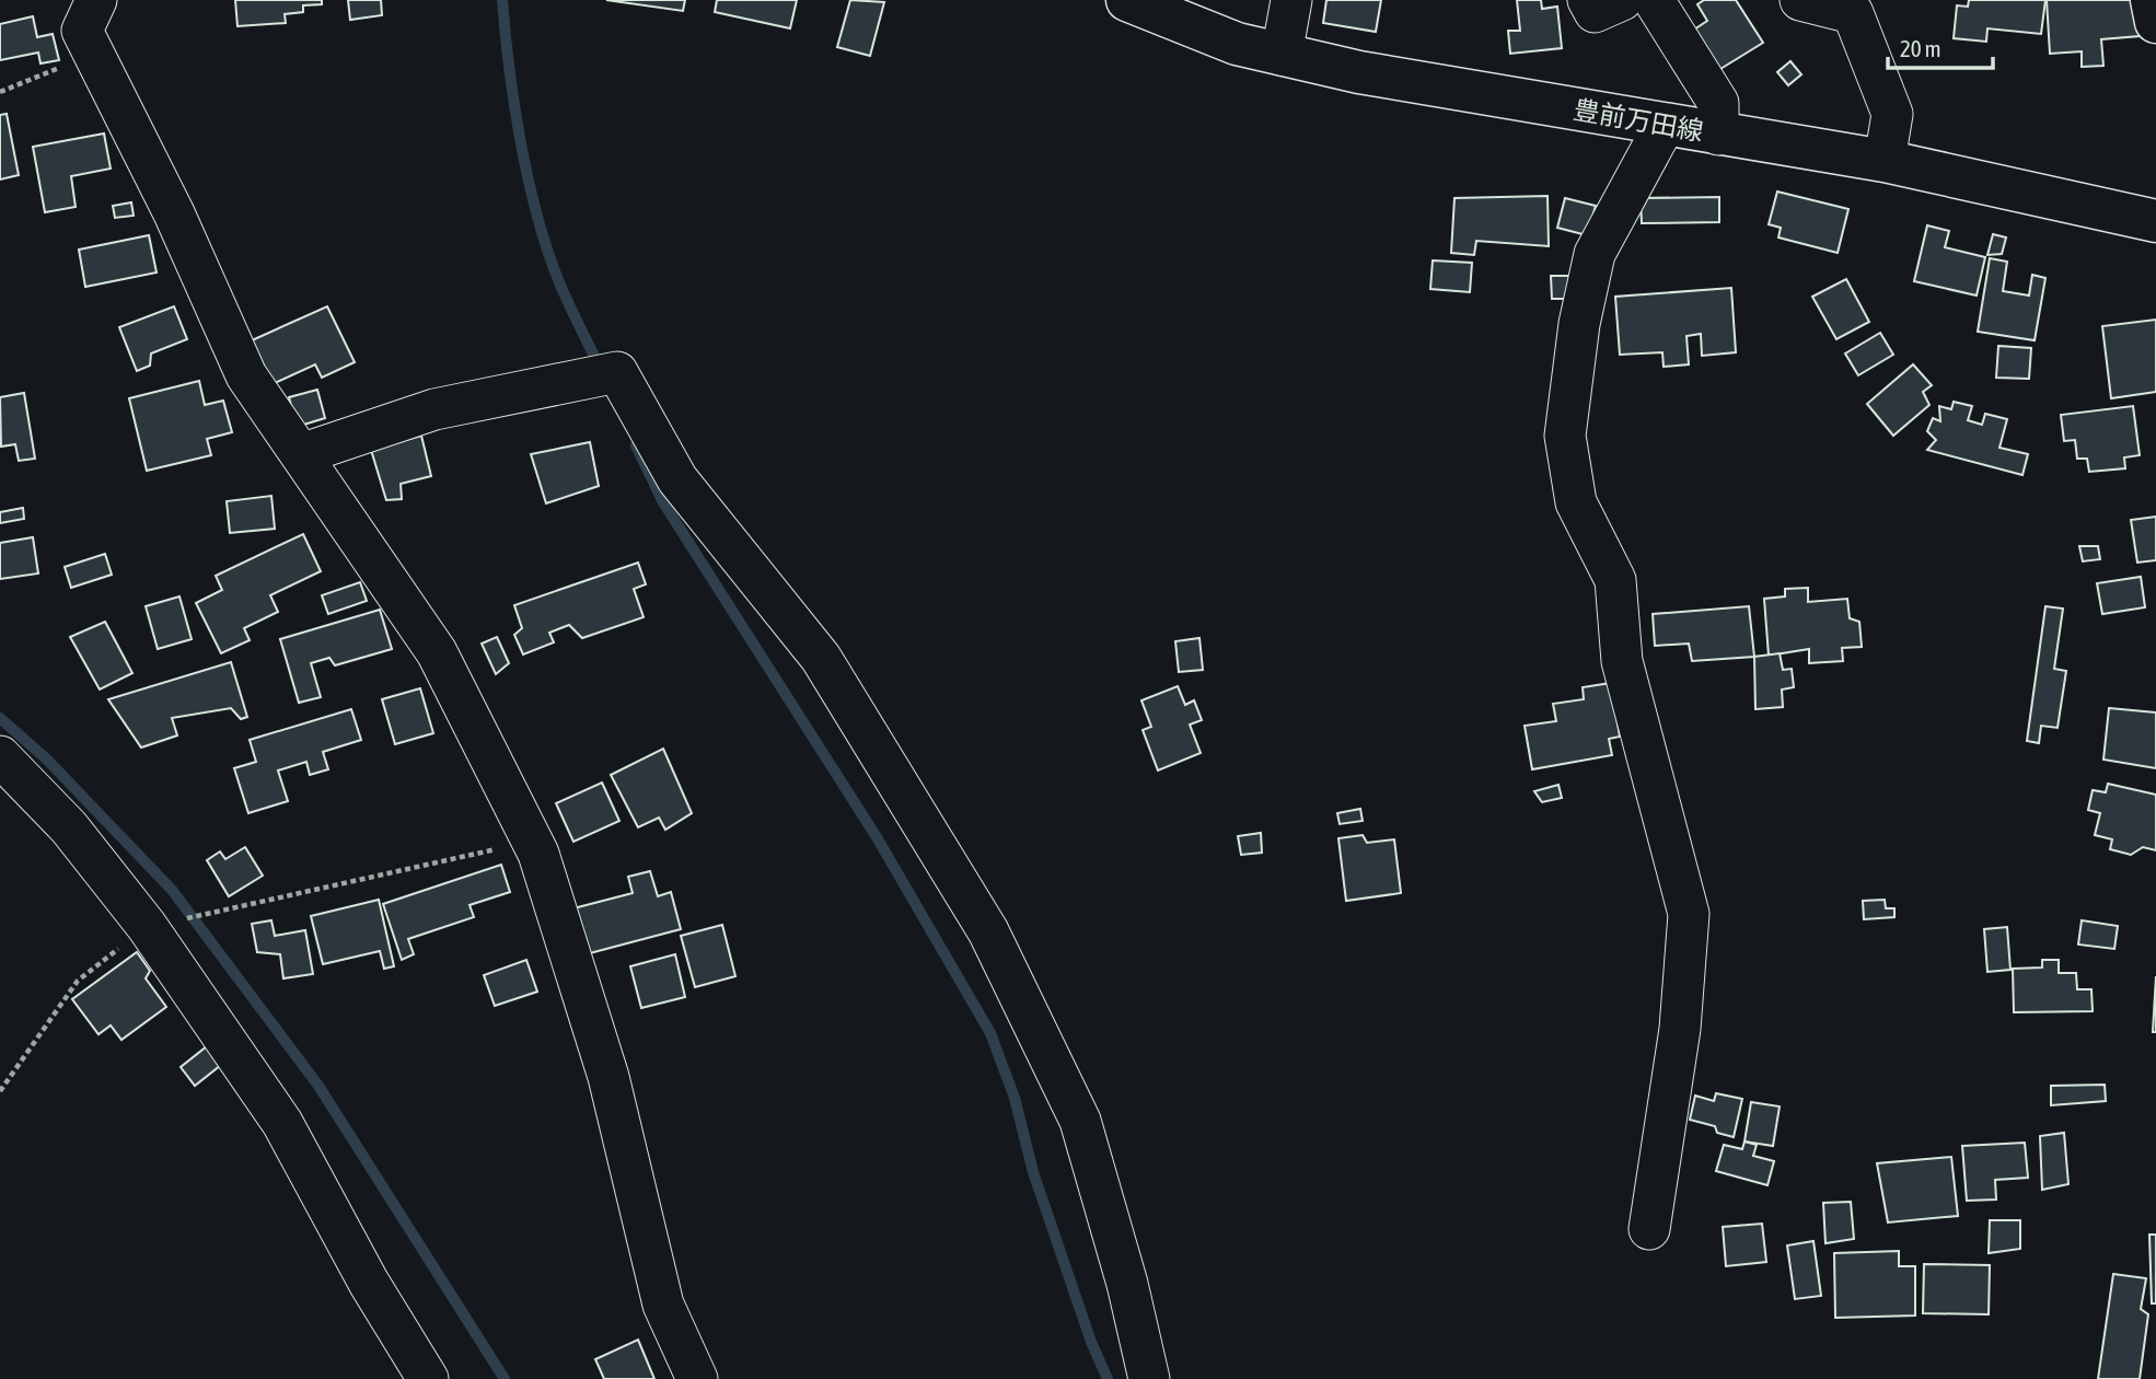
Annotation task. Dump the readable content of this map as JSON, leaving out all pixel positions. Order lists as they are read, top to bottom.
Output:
{
  "streets": {
    "main road": ["豊前万田線"]
  },
  "scale_bar": "20 m"
}
